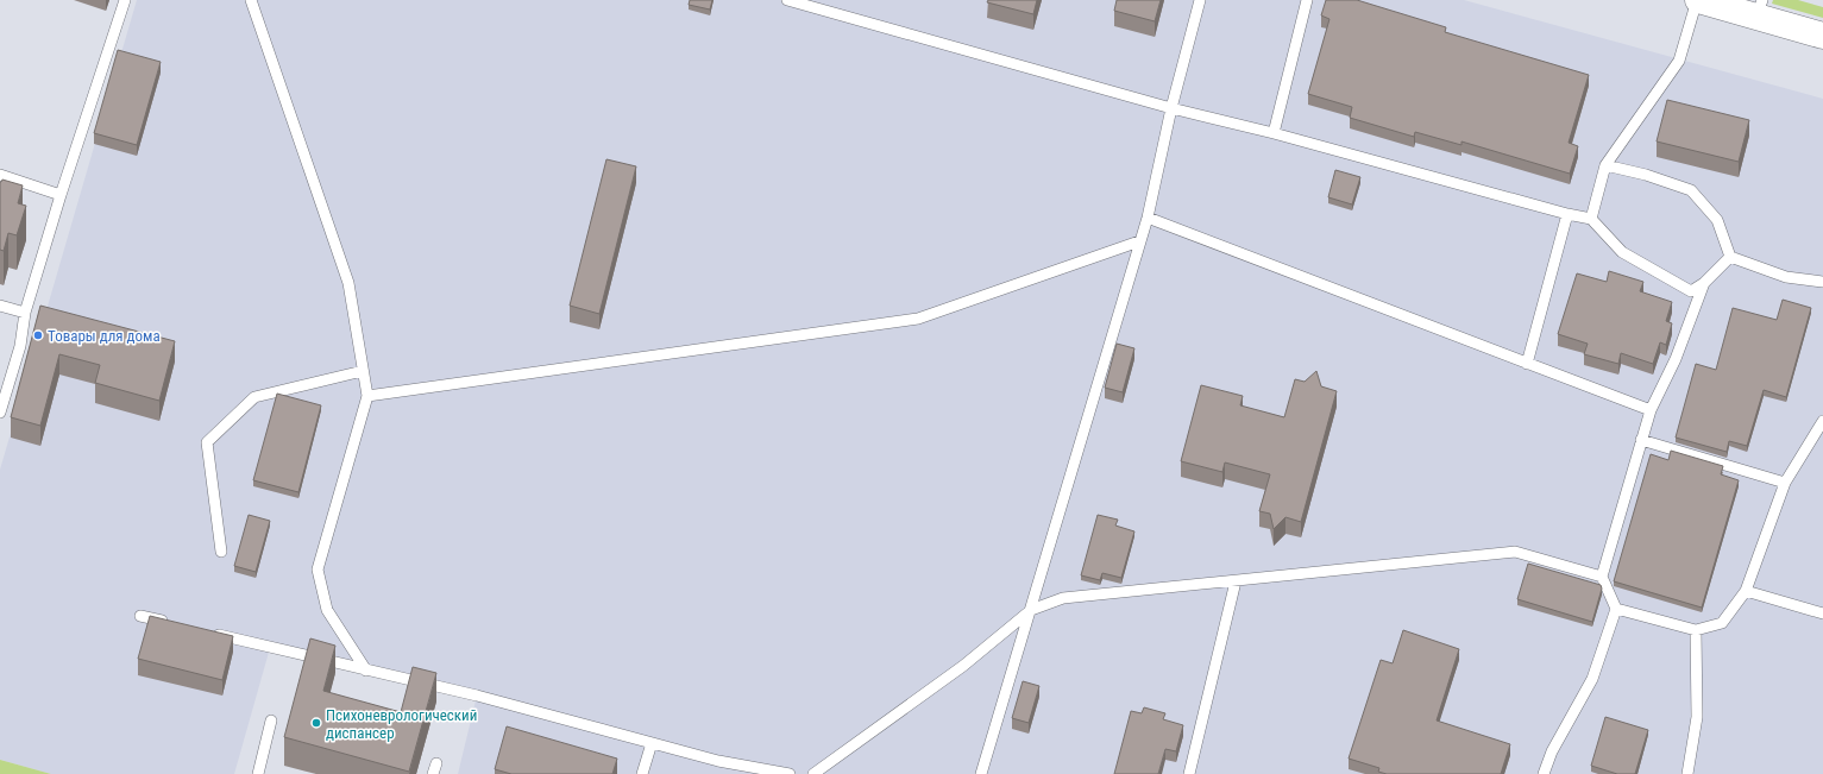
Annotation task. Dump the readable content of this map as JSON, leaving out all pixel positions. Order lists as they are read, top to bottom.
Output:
{
  "places": ["Товары для дома", "Психоневрологический диспансер"]
}
